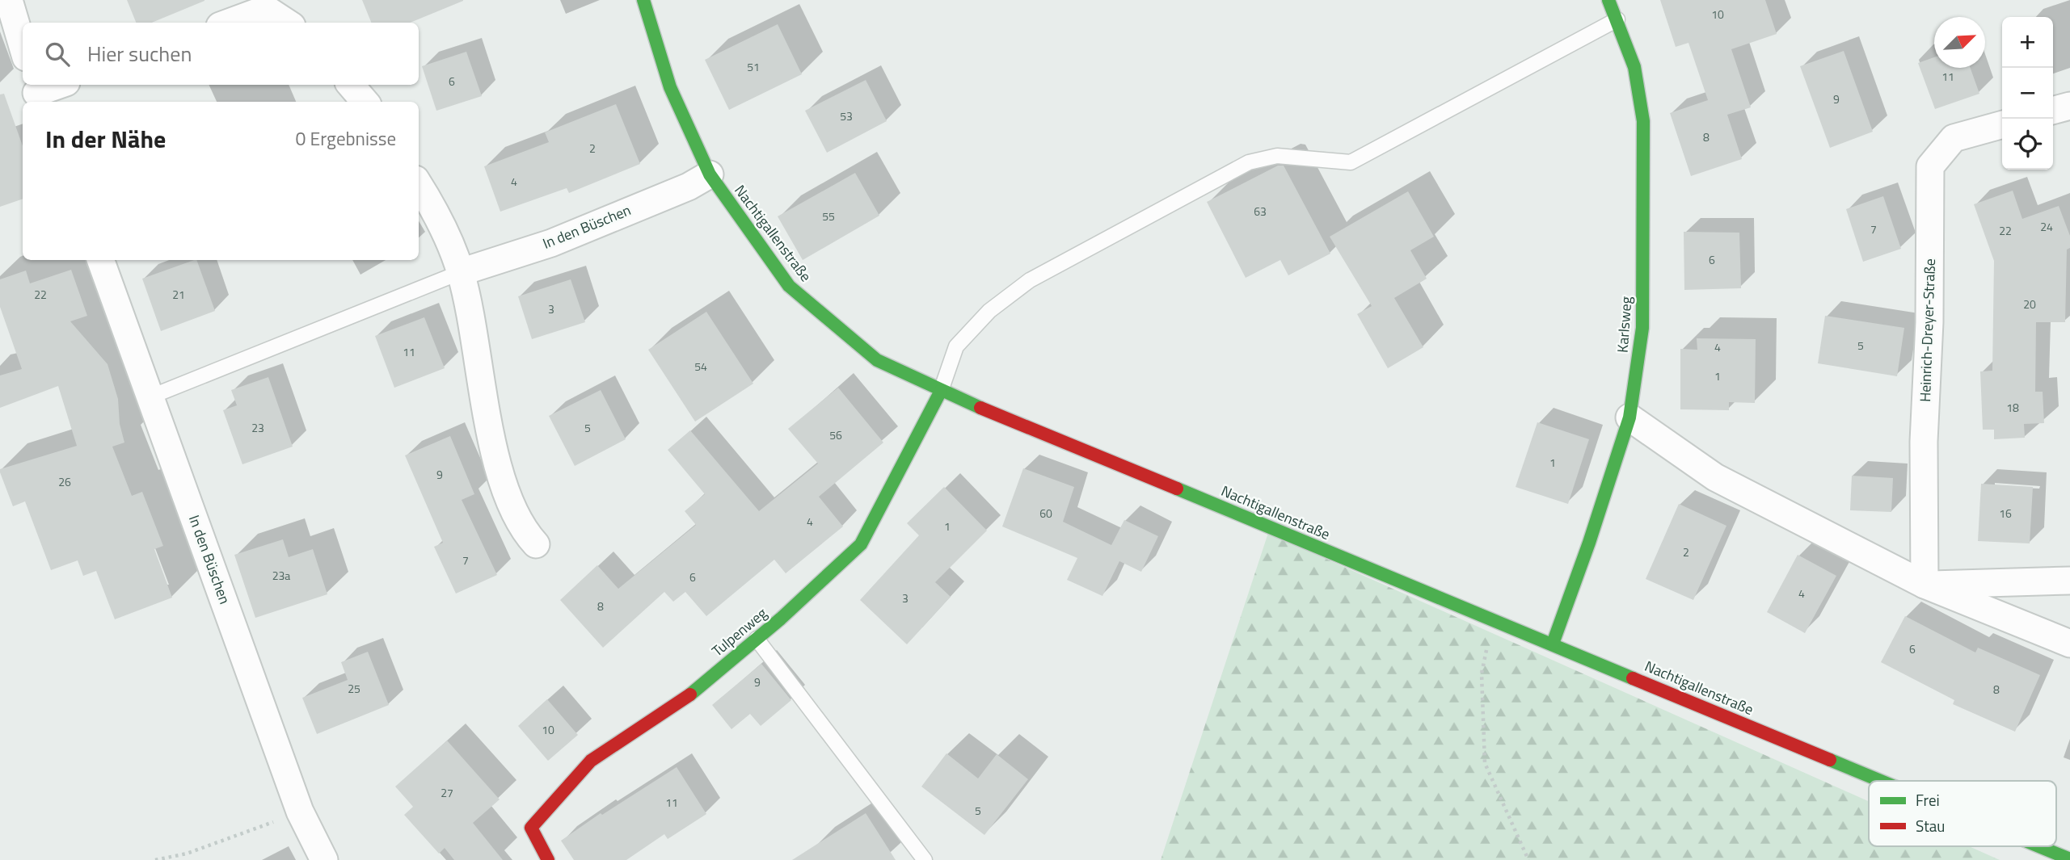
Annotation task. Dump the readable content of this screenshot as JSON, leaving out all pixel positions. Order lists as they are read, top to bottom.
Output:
{
  "streets": {
    "street": [
      "In den Büschen",
      "Nachtigallenstraße",
      "Karlsweg",
      "Heinrich-Dreyer-Straße",
      "Tulpenweg"
    ]
  },
  "crossings": [
    ["In den Büschen", "Nachtigallenstraße"],
    ["Nachtigallenstraße", "Karlsweg"],
    ["Nachtigallenstraße", "Tulpenweg"]
  ],
  "house_numbers": [
    "10",
    "51",
    "11",
    "6",
    "9",
    "53",
    "8",
    "2",
    "4",
    "63",
    "55",
    "24",
    "7",
    "22",
    "6",
    "22",
    "21",
    "20",
    "3",
    "5",
    "4",
    "11",
    "54",
    "1",
    "18",
    "23",
    "5",
    "56",
    "1",
    "9",
    "26",
    "60",
    "16",
    "4",
    "1",
    "2",
    "7",
    "23a",
    "6",
    "4",
    "3",
    "8",
    "6",
    "9",
    "25",
    "8",
    "10",
    "27",
    "11",
    "5"
  ],
  "legend": ["Frei", "Stau"],
  "north": "top right",
  "page": {
    "map_buttons": ["+", "−"],
    "search": "Hier suchen",
    "heading": ["In der Nähe", "0 Ergebnisse"]
  }
}
